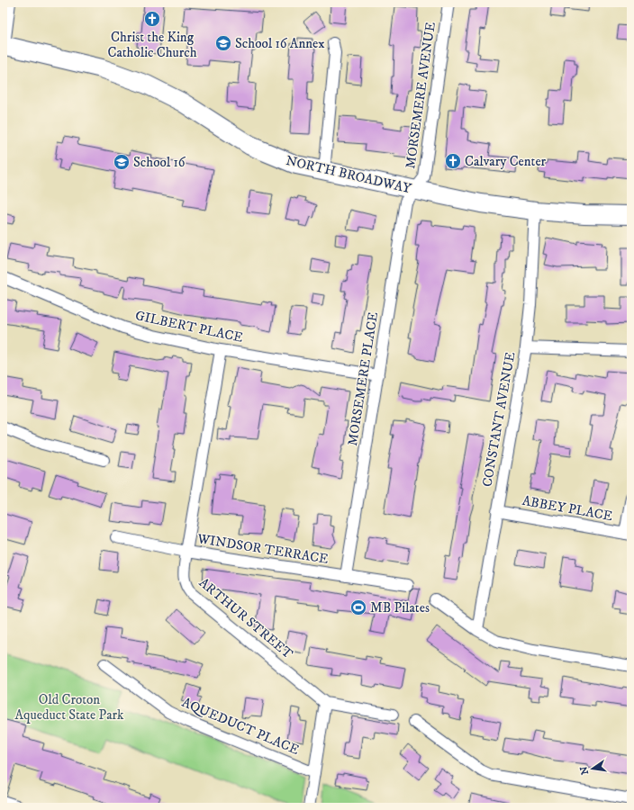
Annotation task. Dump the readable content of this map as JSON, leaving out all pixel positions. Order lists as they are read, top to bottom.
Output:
{
  "streets": {
    "main road": ["NORTH BROADWAY"],
    "street": [
      "MORSEMERE AVENUE",
      "GILBERT PLACE",
      "MORSEMERE PLACE",
      "CONSTANT AVENUE",
      "ABBEY PLACE",
      "WINDSOR TERRACE",
      "ARTHUR STREET",
      "AQUEDUCT PLACE"
    ]
  },
  "crossings": [
    ["MORSEMERE AVENUE", "NORTH BROADWAY"],
    ["MORSEMERE AVENUE", "MORSEMERE PLACE"],
    ["NORTH BROADWAY", "MORSEMERE PLACE"],
    ["NORTH BROADWAY", "CONSTANT AVENUE"],
    ["GILBERT PLACE", "MORSEMERE PLACE"],
    ["GILBERT PLACE", "ARTHUR STREET"],
    ["MORSEMERE PLACE", "WINDSOR TERRACE"],
    ["CONSTANT AVENUE", "ABBEY PLACE"],
    ["WINDSOR TERRACE", "ARTHUR STREET"]
  ],
  "parks": ["Old Croton Aqueduct State Park"],
  "places": {
    "church": ["Christ the King Catholic Church", "Calvary Center"],
    "school or university": ["School 16 Annex", "School 16"],
    "sports": ["MB Pilates"]
  },
  "north": "left"
}
